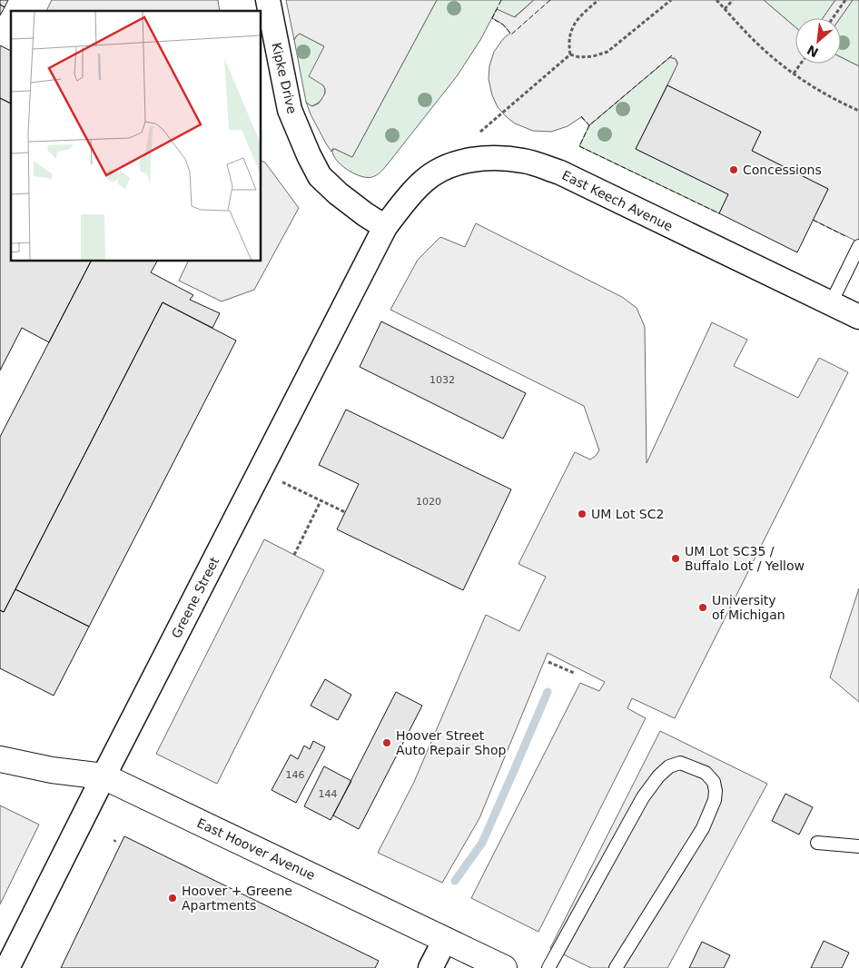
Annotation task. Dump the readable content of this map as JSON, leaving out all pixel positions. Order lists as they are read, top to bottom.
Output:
{
  "streets": {
    "street": [
      "Kipke Drive",
      "East Keech Avenue",
      "Greene Street",
      "East Hoover Avenue"
    ]
  },
  "crossings": [
    ["Kipke Drive", "East Keech Avenue"],
    ["Kipke Drive", "Greene Street"],
    ["East Keech Avenue", "Greene Street"],
    ["Greene Street", "East Hoover Avenue"]
  ],
  "places": [
    "Concessions",
    "UM Lot SC2",
    "UM Lot SC35 / Buffalo Lot / Yellow",
    "University of Michigan",
    "Hoover Street Auto Repair Shop",
    "Hoover + Greene Apartments"
  ],
  "house_numbers": [
    "1032",
    "1020",
    "146",
    "144"
  ],
  "north": "bottom left"
}
